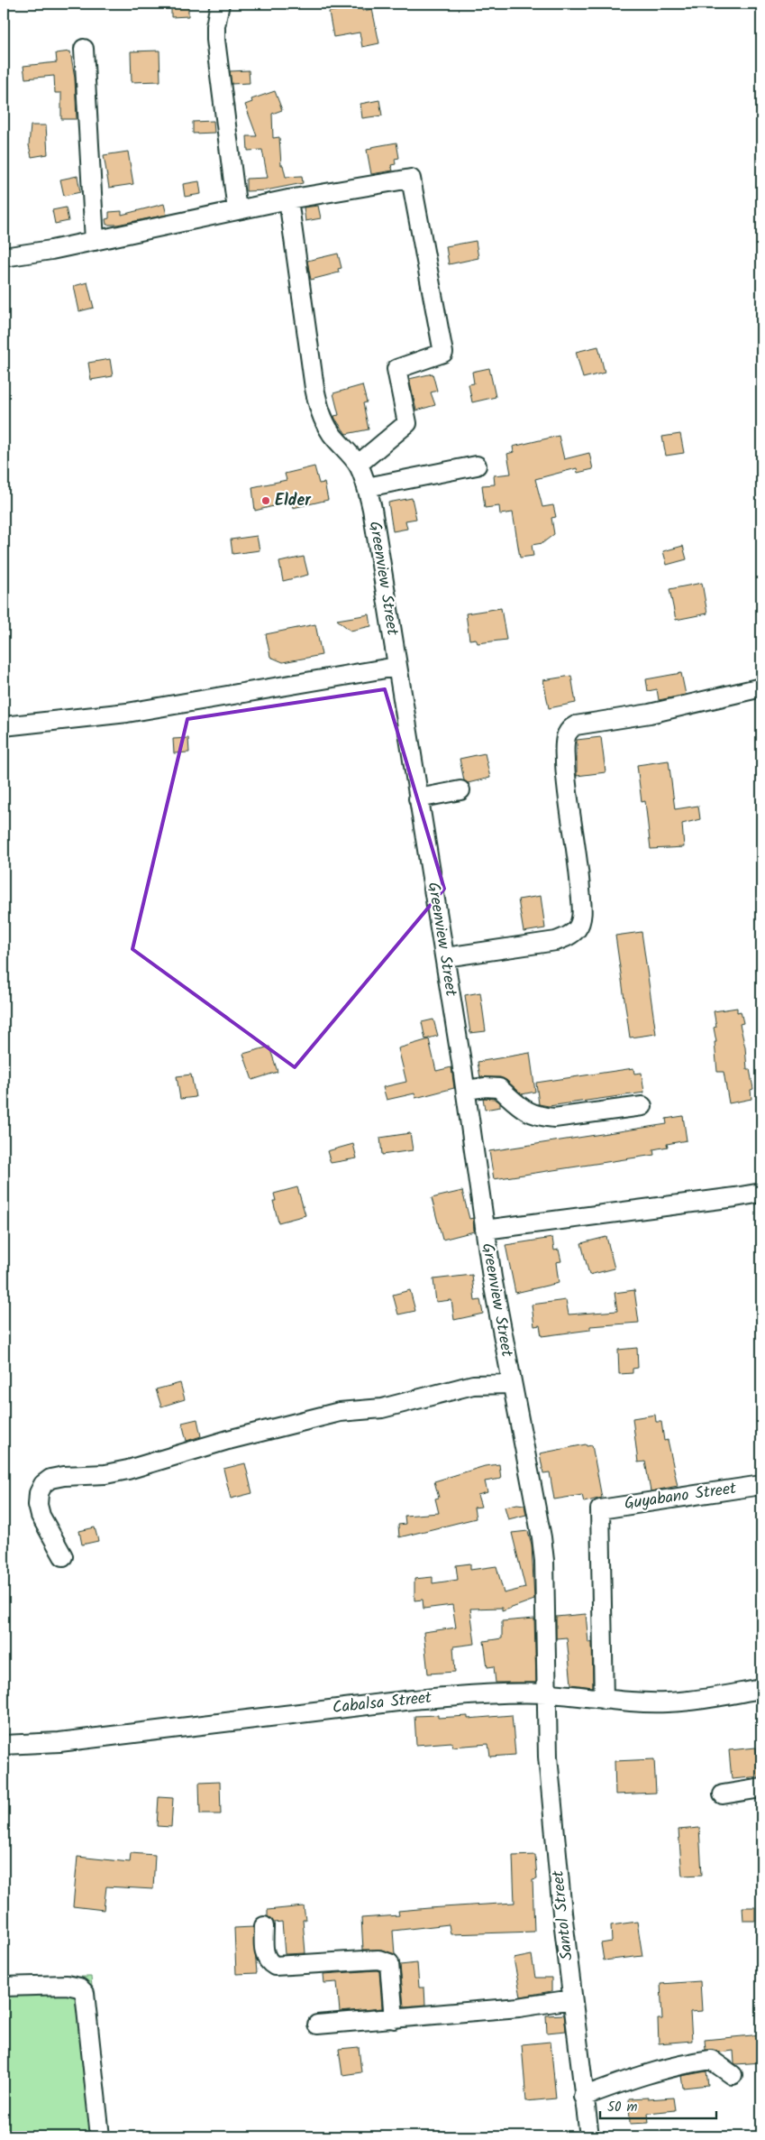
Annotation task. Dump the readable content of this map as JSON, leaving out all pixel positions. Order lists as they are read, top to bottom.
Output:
{
  "streets": {
    "street": [
      "Greenview Street",
      "Guyabano Street",
      "Cabalsa Street",
      "Santol Street"
    ]
  },
  "crossings": [
    ["Greenview Street", "Cabalsa Street"],
    ["Greenview Street", "Santol Street"],
    ["Guyabano Street", "Cabalsa Street"],
    ["Cabalsa Street", "Santol Street"]
  ],
  "places": ["Elder"],
  "scale_bar": "50 m"
}
